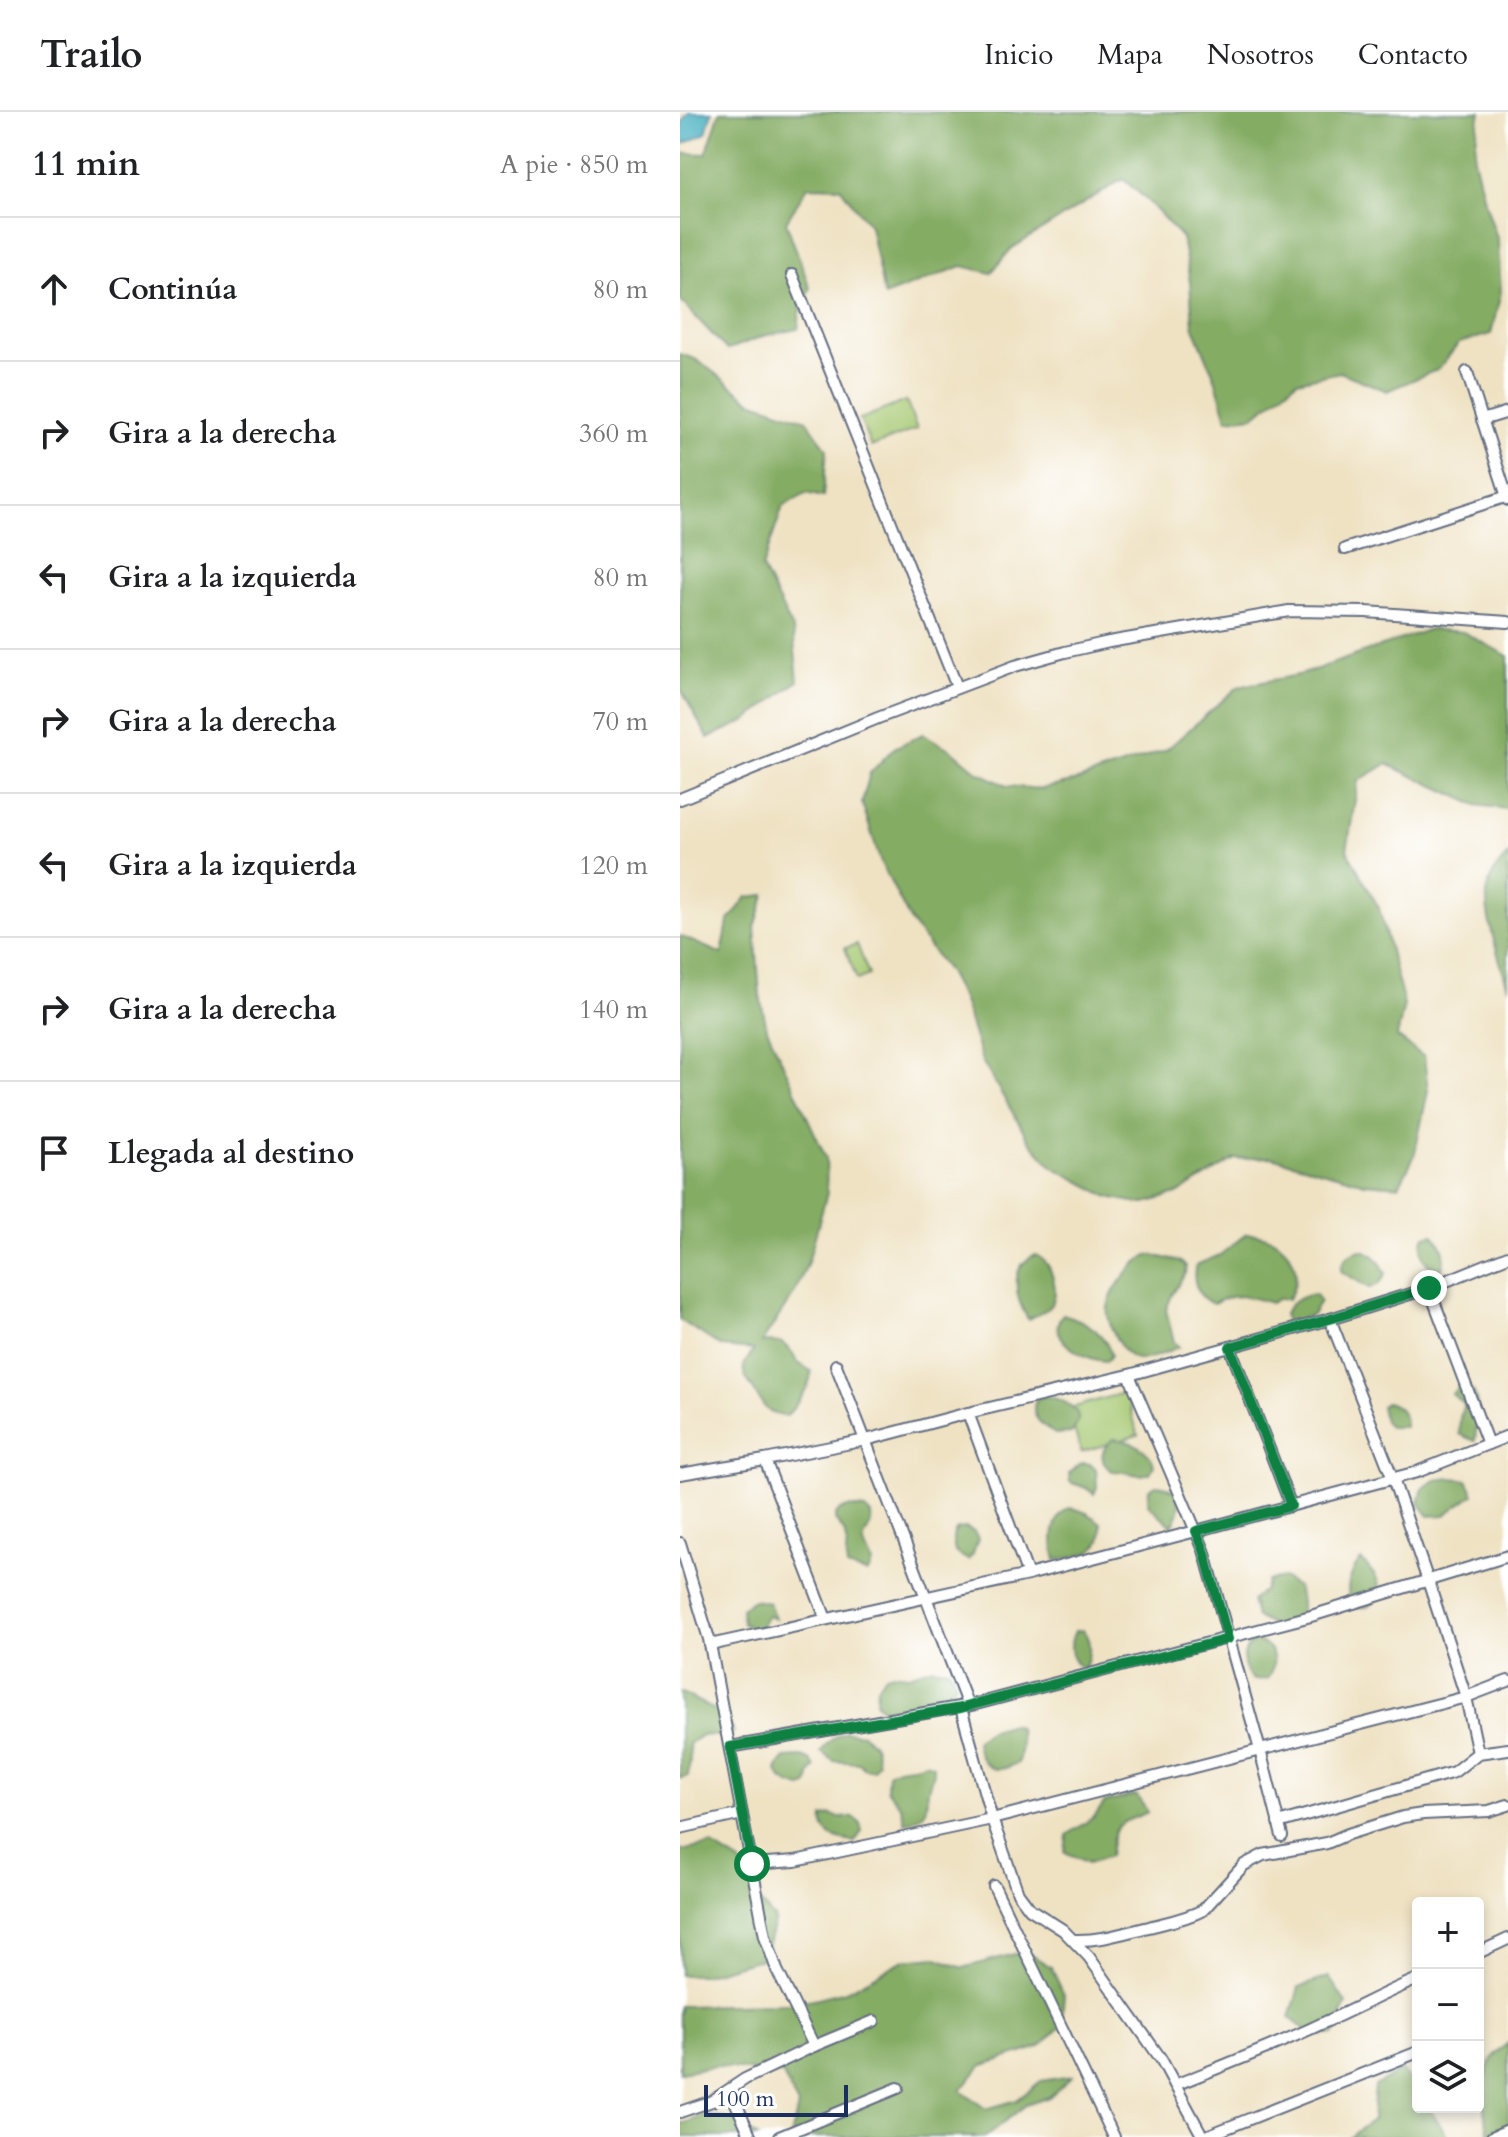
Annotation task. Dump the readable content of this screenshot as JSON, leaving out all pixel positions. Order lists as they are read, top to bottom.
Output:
{
  "scale_bar": "100 m",
  "page": {
    "header": "Trailo",
    "nav": [
      "Inicio",
      "Mapa",
      "Nosotros",
      "Contacto"
    ],
    "heading": ["11 min", "A pie · 850 m"],
    "list": [
      ["Continúa", "80 m"],
      ["Gira a la derecha", "360 m"],
      ["Gira a la izquierda", "80 m"],
      ["Gira a la derecha", "70 m"],
      ["Gira a la izquierda", "120 m"],
      ["Gira a la derecha", "140 m"],
      "Llegada al destino"
    ],
    "map_buttons": ["+", "−"],
    "scale": "100 m"
  }
}
